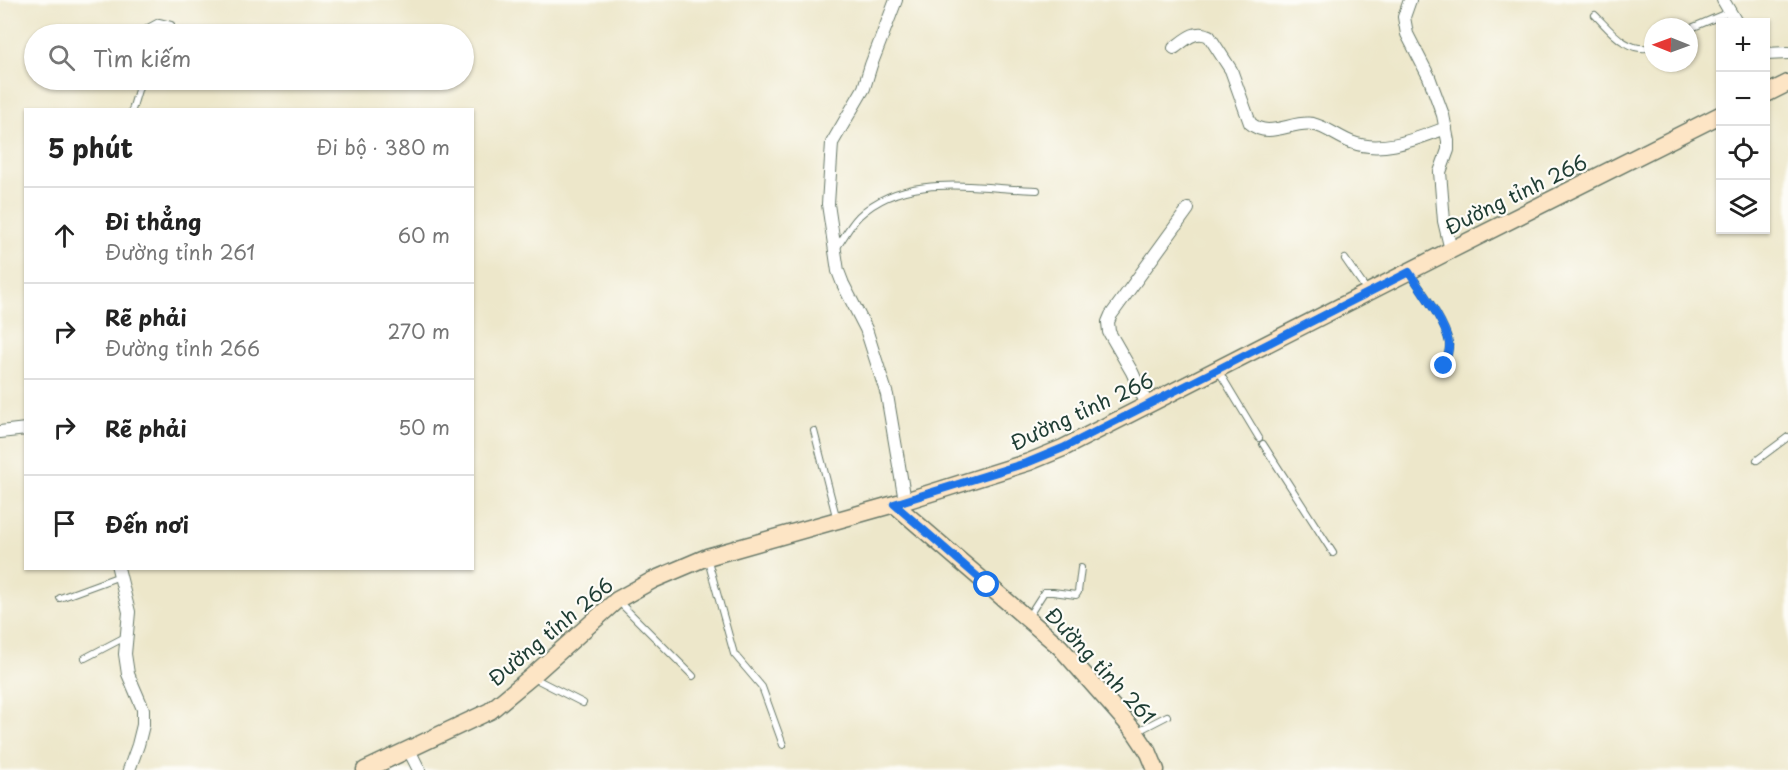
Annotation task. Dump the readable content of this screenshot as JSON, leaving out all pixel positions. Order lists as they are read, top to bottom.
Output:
{
  "streets": {
    "main road": ["Đường tỉnh 266", "Đường tỉnh 261"]
  },
  "crossings": [
    ["Đường tỉnh 266", "Đường tỉnh 261"]
  ],
  "north": "left",
  "page": {
    "map_buttons": ["+", "−"],
    "search": "Tìm kiếm",
    "heading": ["5 phút", "Đi bộ · 380 m"],
    "list": [
      ["Đi thẳng", "Đường tỉnh 261", "60 m"],
      ["Rẽ phải", "Đường tỉnh 266", "270 m"],
      ["Rẽ phải", "50 m"],
      "Đến nơi"
    ]
  }
}
